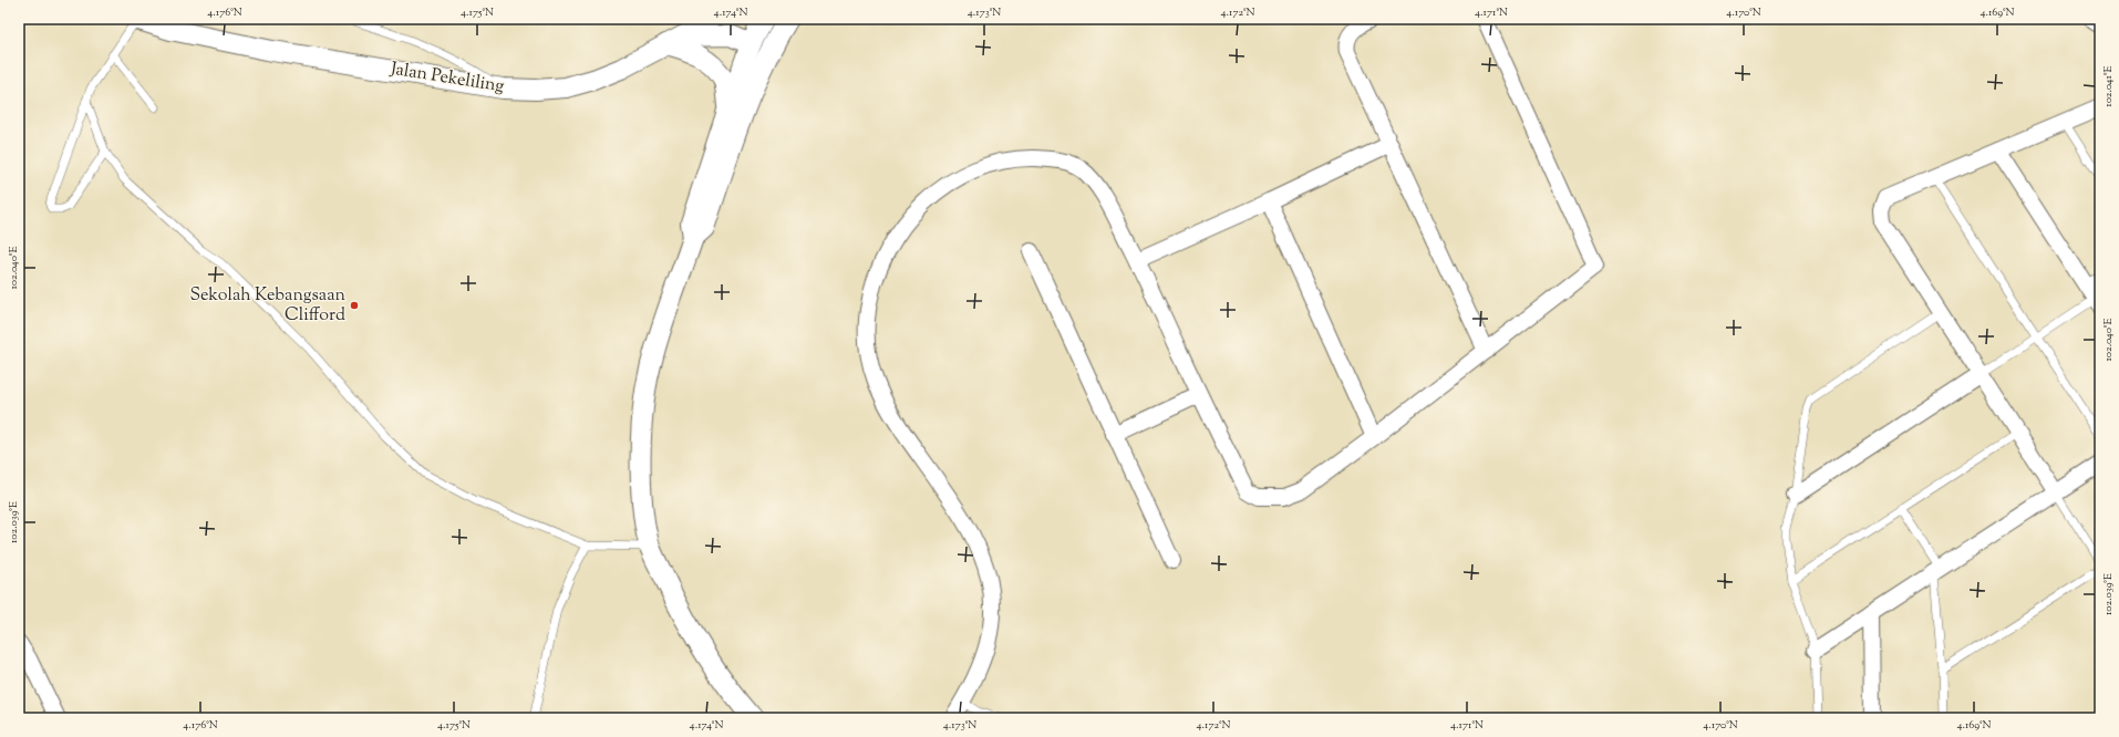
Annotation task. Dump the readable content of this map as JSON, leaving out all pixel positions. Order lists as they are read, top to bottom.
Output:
{
  "streets": {
    "street": ["Jalan Pekeliling"]
  },
  "places": ["Sekolah Kebangsaan Clifford"],
  "coordinates": [
    "4.176°N",
    "4.175°N",
    "4.174°N",
    "4.173°N",
    "4.172°N",
    "4.171°N",
    "4.170°N",
    "4.169°N",
    "102.041°E",
    "102.040°E",
    "102.039°E"
  ]
}
